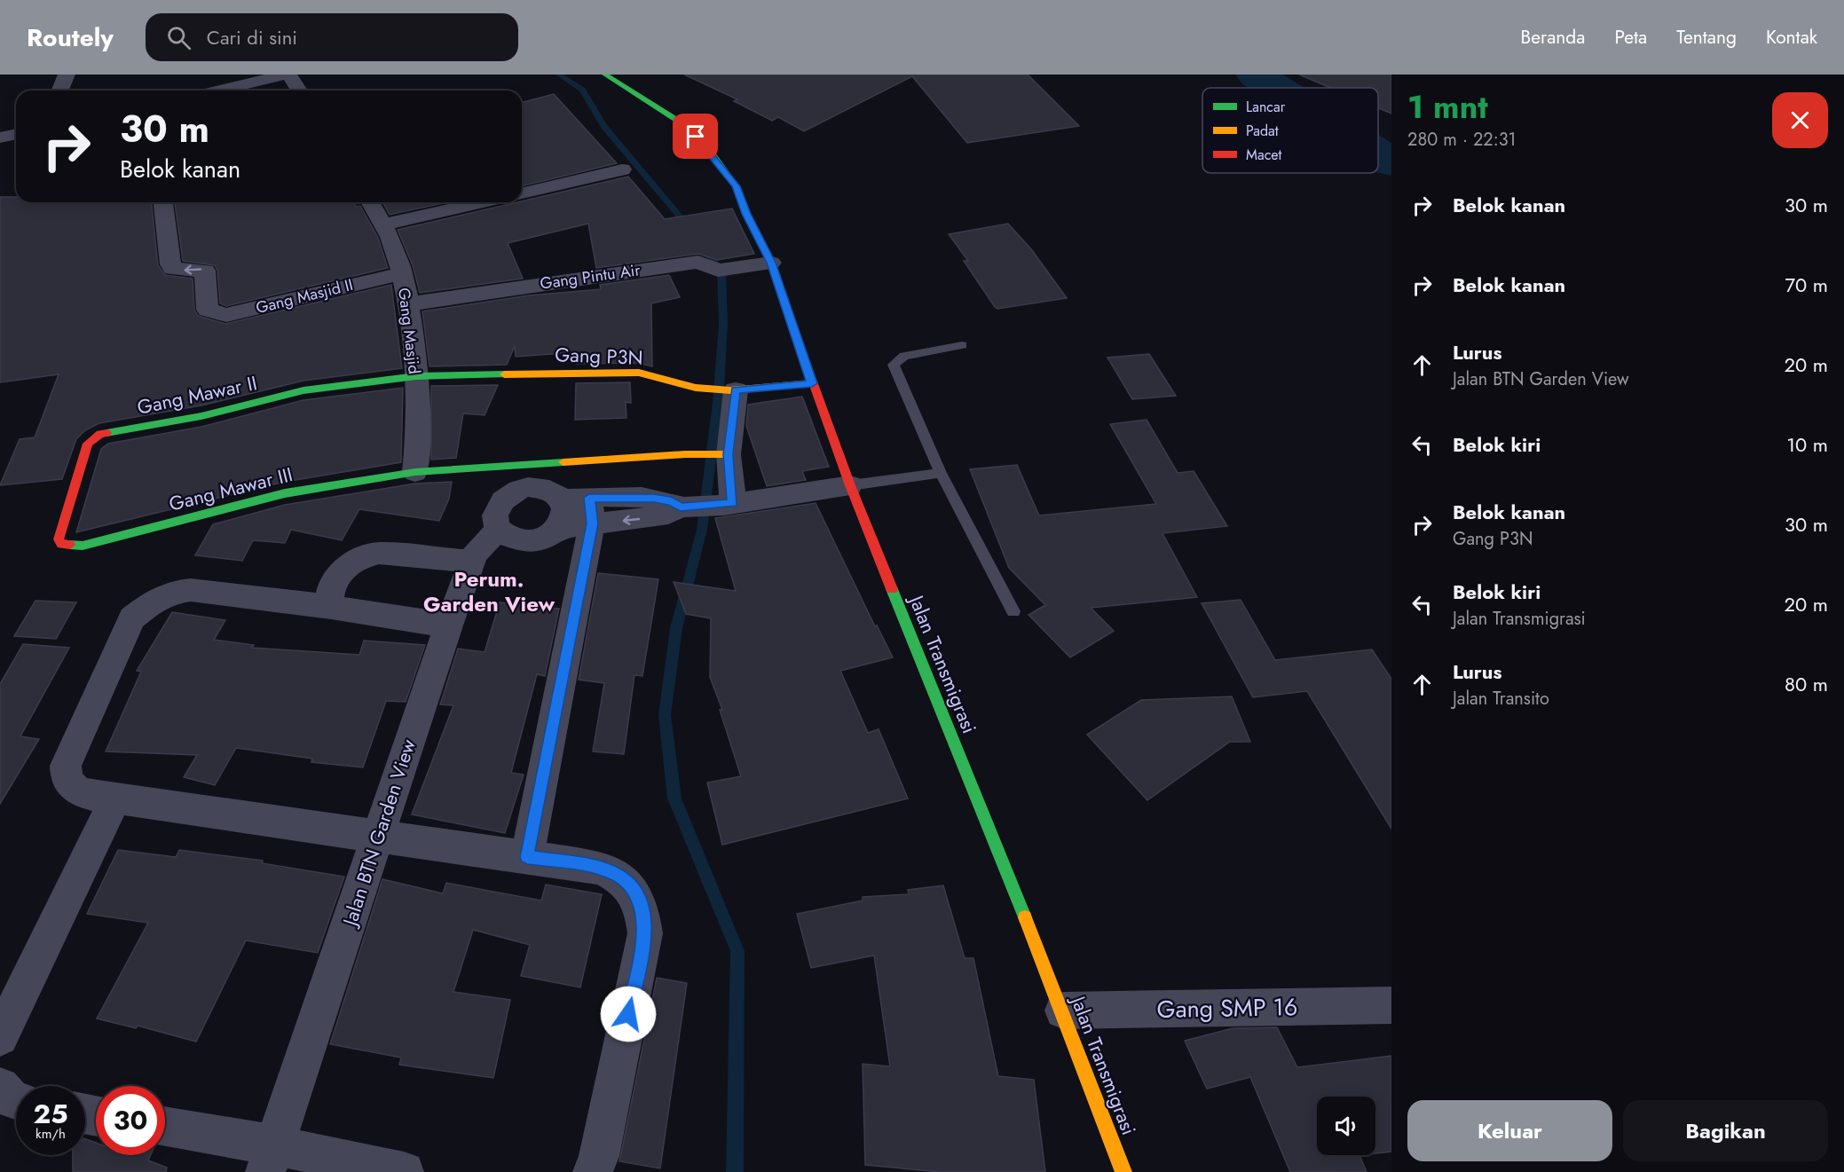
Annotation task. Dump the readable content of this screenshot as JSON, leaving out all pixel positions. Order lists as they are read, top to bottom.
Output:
{
  "streets": {
    "street": [
      "Gang Pintu Air",
      "Gang Masjid II",
      "Gang Masjid",
      "Gang P3N",
      "Gang Mawar II",
      "Gang Mawar III",
      "Jalan Transmigrasi",
      "Jalan BTN Garden View",
      "Gang SMP 16"
    ]
  },
  "crossings": [
    ["Gang Pintu Air", "Gang Masjid"],
    ["Gang Pintu Air", "Jalan Transmigrasi"],
    ["Gang Masjid II", "Gang Masjid"],
    ["Gang Masjid", "Gang P3N"],
    ["Gang Masjid", "Gang Mawar II"],
    ["Gang Masjid", "Gang Mawar III"],
    ["Gang P3N", "Gang Mawar II"],
    ["Gang P3N", "Jalan Transmigrasi"],
    ["Gang Mawar II", "Gang Mawar III"],
    ["Jalan Transmigrasi", "Gang SMP 16"]
  ],
  "districts": ["Perum. Garden View"],
  "legend": ["Lancar", "Padat", "Macet"],
  "page": {
    "header": "Routely",
    "search": "Cari di sini",
    "nav": [
      "Beranda",
      "Peta",
      "Tentang",
      "Kontak"
    ],
    "heading": ["1 mnt", "280 m · 22:31"],
    "turn": ["30 m", "Belok kanan"],
    "list": [
      {
        "name": "Belok kanan",
        "value": "30 m"
      },
      {
        "name": "Belok kanan",
        "value": "70 m"
      },
      {
        "name": "Lurus",
        "note": "Jalan BTN Garden View",
        "value": "20 m"
      },
      {
        "name": "Belok kiri",
        "value": "10 m"
      },
      {
        "name": "Belok kanan",
        "note": "Gang P3N",
        "value": "30 m"
      },
      {
        "name": "Belok kiri",
        "note": "Jalan Transmigrasi",
        "value": "20 m"
      },
      {
        "name": "Lurus",
        "note": "Jalan Transito",
        "value": "80 m"
      }
    ],
    "speed": "25 km/h",
    "limit": "30",
    "buttons": ["Keluar", "Bagikan"]
  }
}
